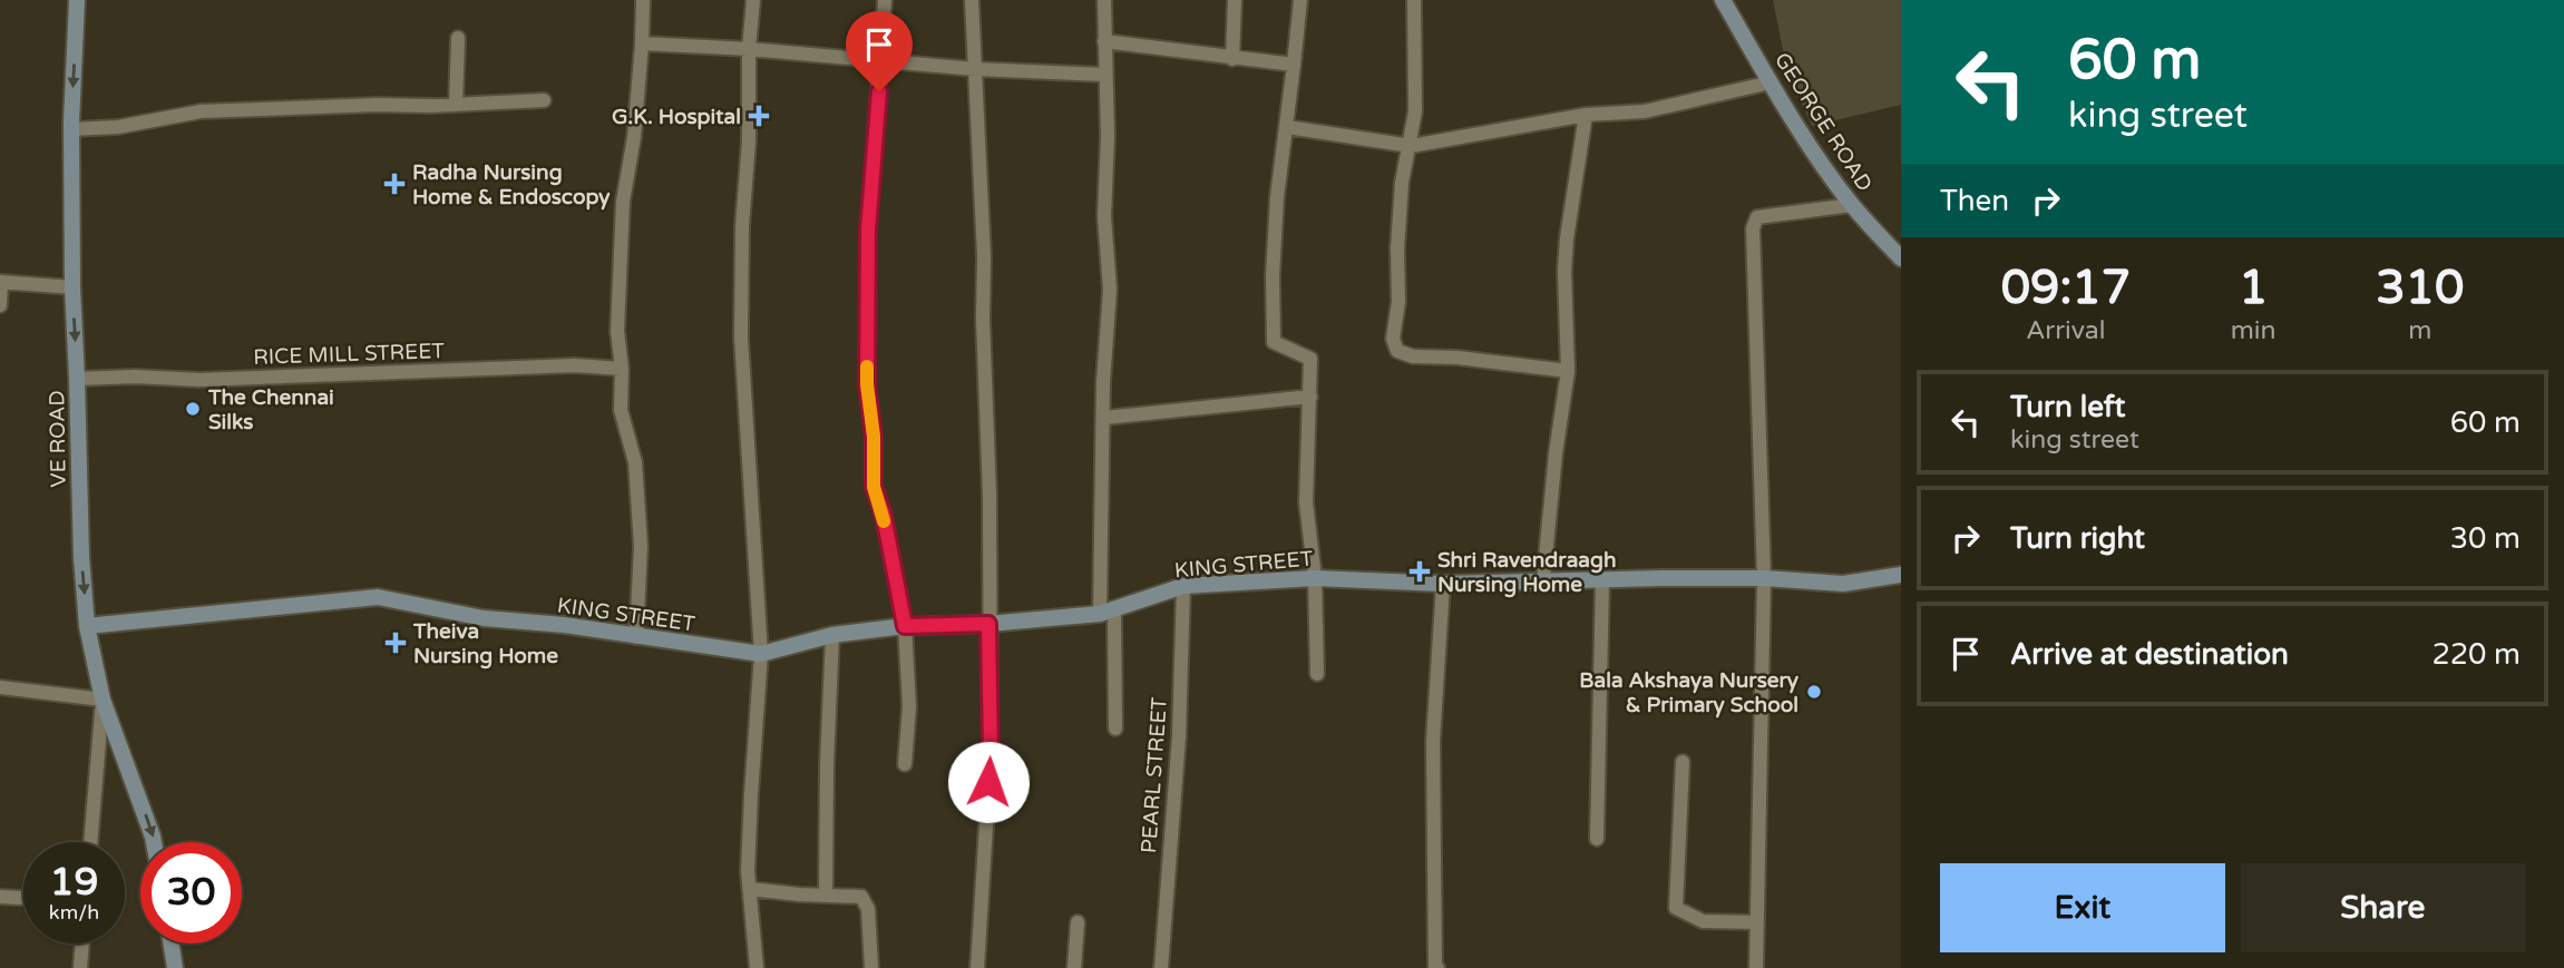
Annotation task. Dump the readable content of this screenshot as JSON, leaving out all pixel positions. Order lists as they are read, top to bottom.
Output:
{
  "streets": {
    "street": [
      "GEORGE ROAD",
      "RICE MILL STREET",
      "VE ROAD",
      "KING STREET",
      "PEARL STREET"
    ]
  },
  "crossings": [
    ["RICE MILL STREET", "VE ROAD"],
    ["VE ROAD", "KING STREET"],
    ["KING STREET", "PEARL STREET"]
  ],
  "one_way": ["VE ROAD"],
  "places": {
    "health": [
      "G.K. Hospital",
      "Radha Nursing Home & Endoscopy",
      "Shri Ravendraagh Nursing Home",
      "Theiva Nursing Home"
    ],
    "other": ["The Chennai Silks", "Bala Akshaya Nursery & Primary School"]
  },
  "page": {
    "turn": ["60 m", "king street"],
    "then": "Then",
    "eta": [
      "09:17",
      "Arrival",
      "1",
      "min",
      "310",
      "m"
    ],
    "list": [
      {
        "name": "Turn left",
        "note": "king street",
        "value": "60 m"
      },
      {
        "name": "Turn right",
        "value": "30 m"
      },
      {
        "name": "Arrive at destination",
        "value": "220 m"
      }
    ],
    "speed": "19 km/h",
    "limit": "30",
    "buttons": ["Exit", "Share"]
  }
}
